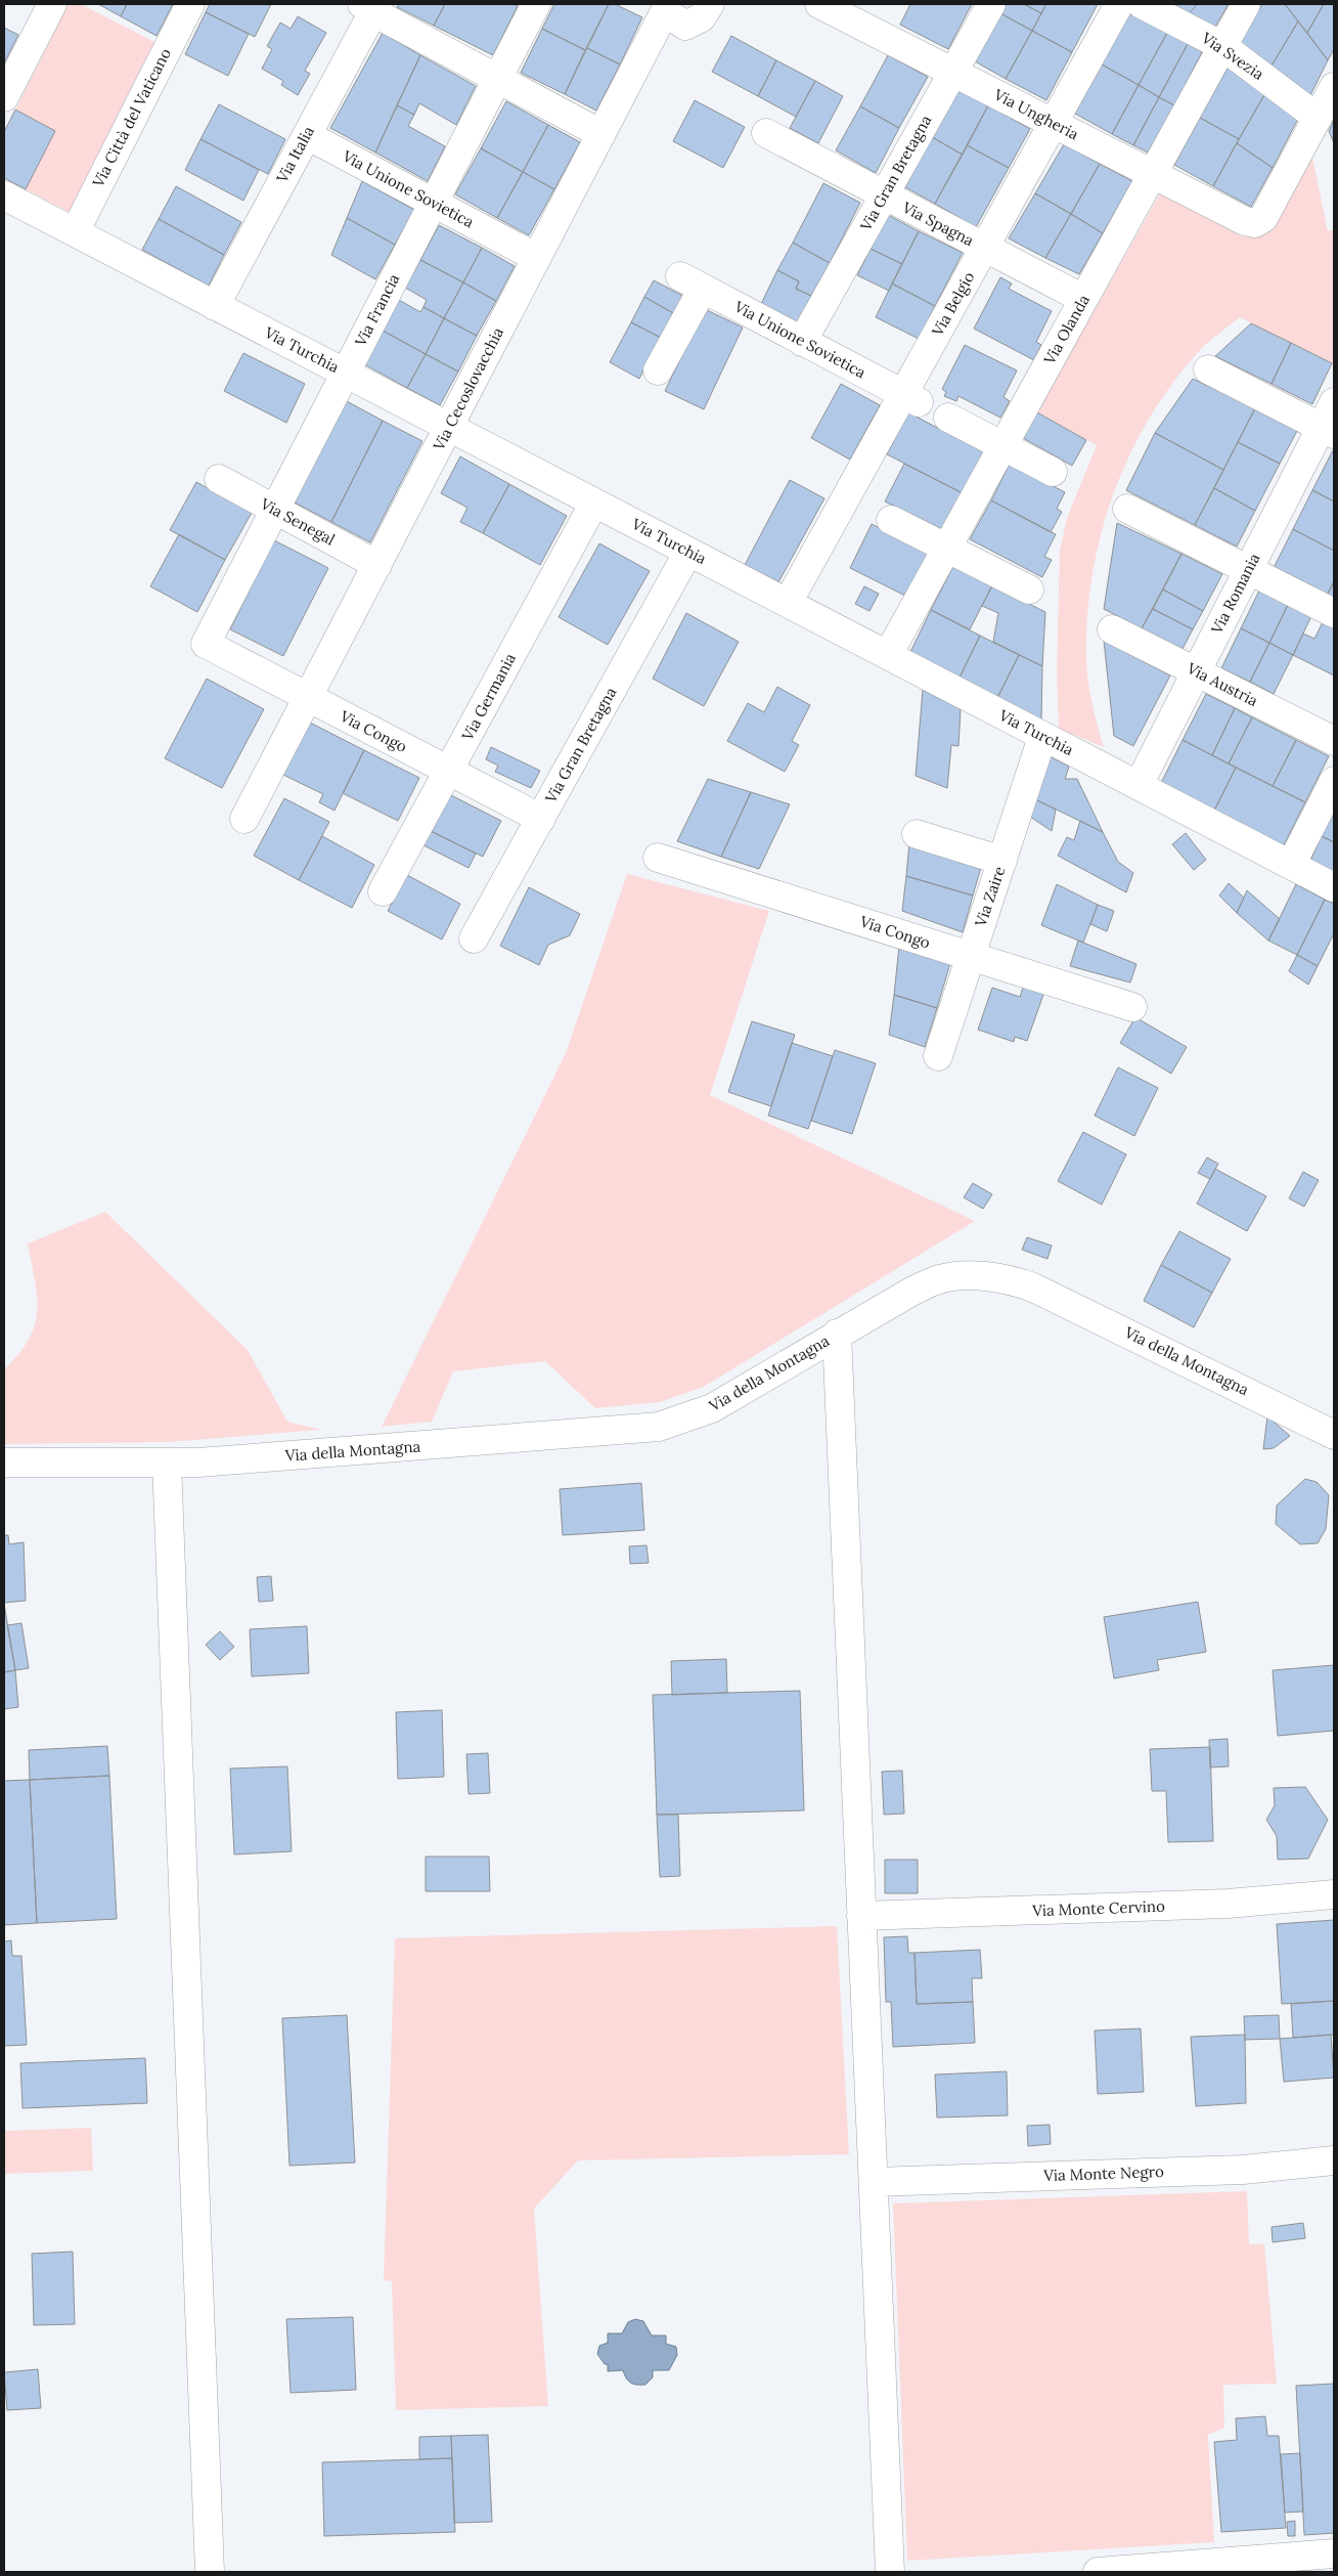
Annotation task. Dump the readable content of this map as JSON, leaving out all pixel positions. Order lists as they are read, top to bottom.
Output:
{
  "streets": {
    "street": [
      "Via Svezia",
      "Via Ungheria",
      "Via Città del Vaticano",
      "Via Italia",
      "Via Gran Bretagna",
      "Via Unione Sovietica",
      "Via Spagna",
      "Via Belgio",
      "Via Francia",
      "Via Olanda",
      "Via Turchia",
      "Via Cecoslovacchia",
      "Via Senegal",
      "Via Romania",
      "Via Austria",
      "Via Germania",
      "Via Congo",
      "Via Zaire",
      "Via della Montagna",
      "Via Monte Cervino",
      "Via Monte Negro"
    ]
  },
  "crossings": [
    ["Via Svezia", "Via Ungheria"],
    ["Via Svezia", "Via Olanda"],
    ["Via Ungheria", "Via Gran Bretagna"],
    ["Via Ungheria", "Via Belgio"],
    ["Via Ungheria", "Via Olanda"],
    ["Via Città del Vaticano", "Via Turchia"],
    ["Via Italia", "Via Unione Sovietica"],
    ["Via Italia", "Via Turchia"],
    ["Via Gran Bretagna", "Via Unione Sovietica"],
    ["Via Gran Bretagna", "Via Spagna"],
    ["Via Gran Bretagna", "Via Turchia"],
    ["Via Gran Bretagna", "Via Congo"],
    ["Via Unione Sovietica", "Via Belgio"],
    ["Via Unione Sovietica", "Via Francia"],
    ["Via Unione Sovietica", "Via Cecoslovacchia"],
    ["Via Spagna", "Via Belgio"],
    ["Via Spagna", "Via Olanda"],
    ["Via Belgio", "Via Turchia"],
    ["Via Francia", "Via Turchia"],
    ["Via Francia", "Via Senegal"],
    ["Via Francia", "Via Congo"],
    ["Via Olanda", "Via Turchia"],
    ["Via Turchia", "Via Cecoslovacchia"],
    ["Via Turchia", "Via Romania"],
    ["Via Turchia", "Via Germania"],
    ["Via Turchia", "Via Zaire"],
    ["Via Cecoslovacchia", "Via Senegal"],
    ["Via Cecoslovacchia", "Via Congo"],
    ["Via Romania", "Via Austria"],
    ["Via Germania", "Via Congo"],
    ["Via Congo", "Via Zaire"]
  ]
}
